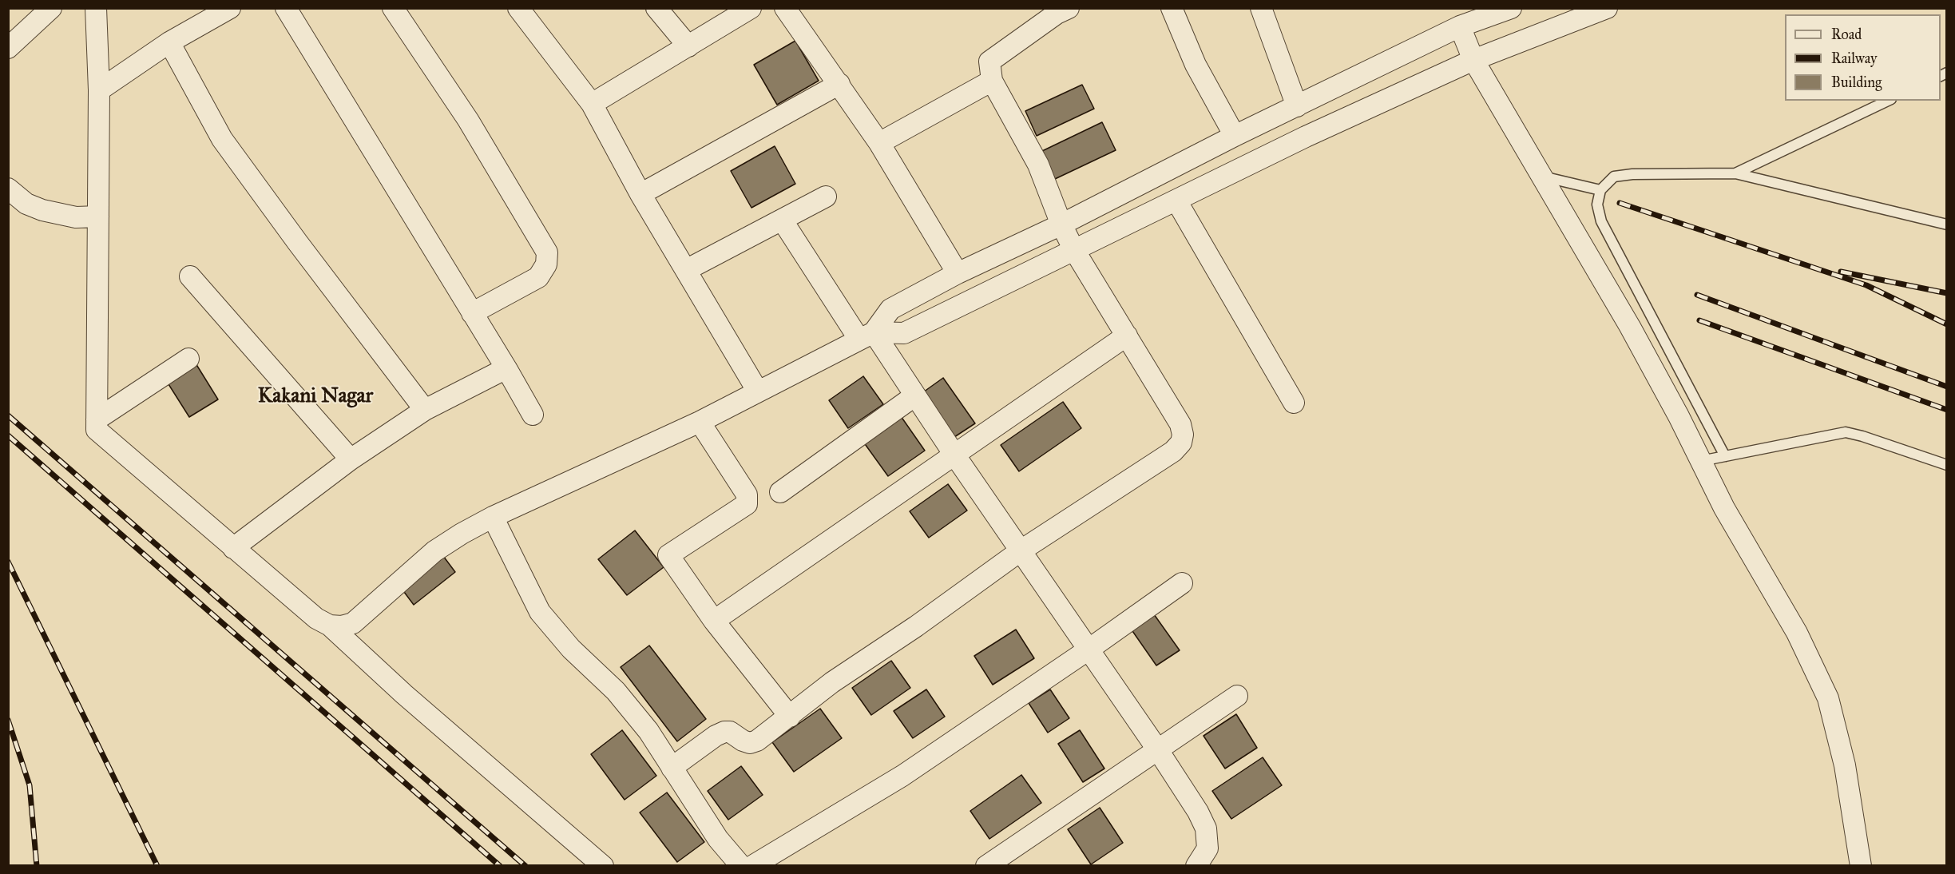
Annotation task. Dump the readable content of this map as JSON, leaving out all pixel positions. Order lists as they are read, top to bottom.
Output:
{
  "districts": ["Kakani Nagar"],
  "legend": ["Road", "Railway", "Building"]
}
